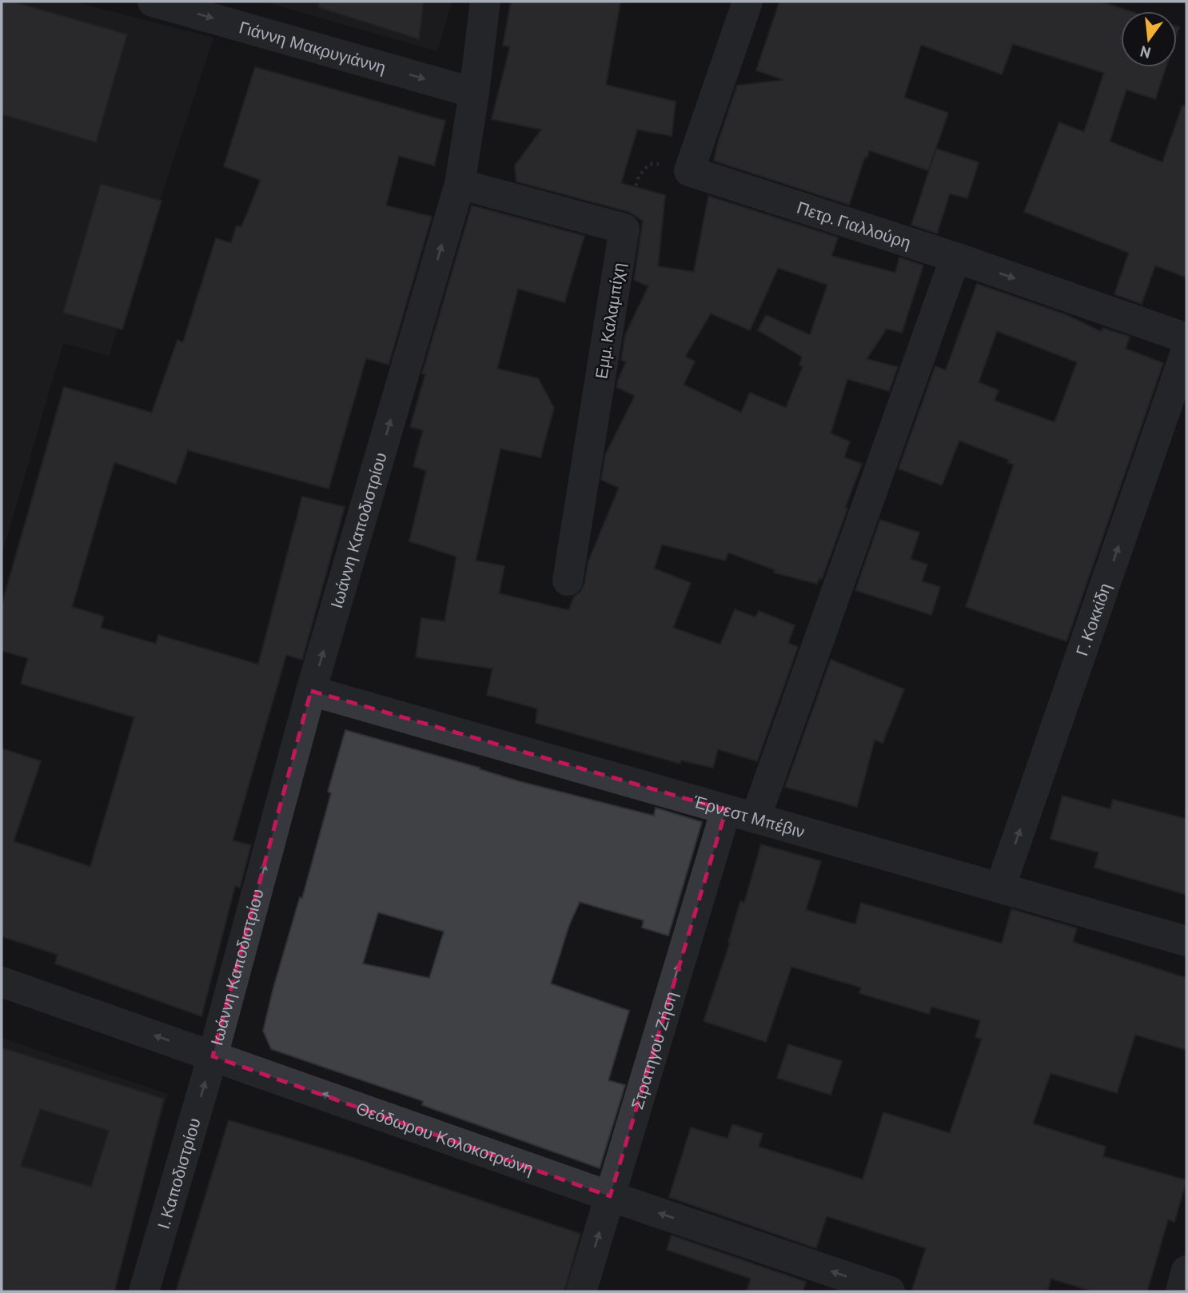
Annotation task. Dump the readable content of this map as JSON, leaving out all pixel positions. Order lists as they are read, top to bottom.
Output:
{
  "streets": {
    "street": [
      "Γιάννη Μακρυγιάννη",
      "Πετρ. Γιαλλούρη",
      "Εμμ. Καλαμπίχη",
      "Ιωάννη Καποδιστρίου",
      "Γ. Κοκκίδη",
      "Έρνεστ Μπέβιν",
      "Στρατηγού Ζήση",
      "Θεόδωρου Κολοκοτρώνη",
      "Ι. Καποδιστρίου"
    ]
  },
  "crossings": [
    ["Γιάννη Μακρυγιάννη", "Ιωάννη Καποδιστρίου"],
    ["Εμμ. Καλαμπίχη", "Ιωάννη Καποδιστρίου"],
    ["Ιωάννη Καποδιστρίου", "Έρνεστ Μπέβιν"],
    ["Ιωάννη Καποδιστρίου", "Θεόδωρου Κολοκοτρώνη"],
    ["Ιωάννη Καποδιστρίου", "Ι. Καποδιστρίου"],
    ["Γ. Κοκκίδη", "Έρνεστ Μπέβιν"],
    ["Έρνεστ Μπέβιν", "Στρατηγού Ζήση"],
    ["Στρατηγού Ζήση", "Θεόδωρου Κολοκοτρώνη"],
    ["Θεόδωρου Κολοκοτρώνη", "Ι. Καποδιστρίου"]
  ],
  "one_way": [
    "Γιάννη Μακρυγιάννη",
    "Πετρ. Γιαλλούρη",
    "Ιωάννη Καποδιστρίου",
    "Στρατηγού Ζήση",
    "Θεόδωρου Κολοκοτρώνη",
    "Ι. Καποδιστρίου"
  ],
  "north": "bottom"
}
